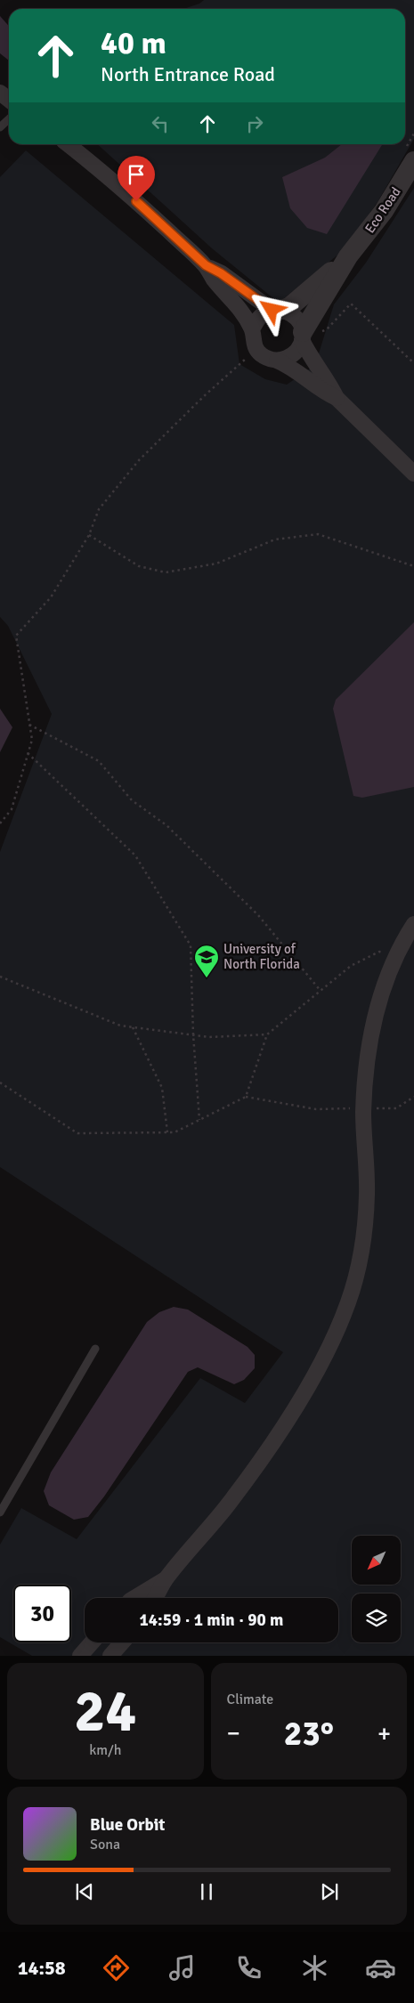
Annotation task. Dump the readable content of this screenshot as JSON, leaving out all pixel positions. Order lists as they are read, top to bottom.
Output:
{
  "streets": {
    "street": ["Eco Road"]
  },
  "places": {
    "school or university": ["University of North Florida"]
  },
  "north": "bottom left",
  "page": {
    "turn": ["40 m", "North Entrance Road"],
    "limit": "30",
    "trip": "14:59 · 1 min · 90 m",
    "tile": [
      ["24", "km/h"],
      "Climate"
    ],
    "heat": ["−", "23°", "+"],
    "song": ["Blue Orbit", "Sona"],
    "tabs": "14:58"
  }
}
